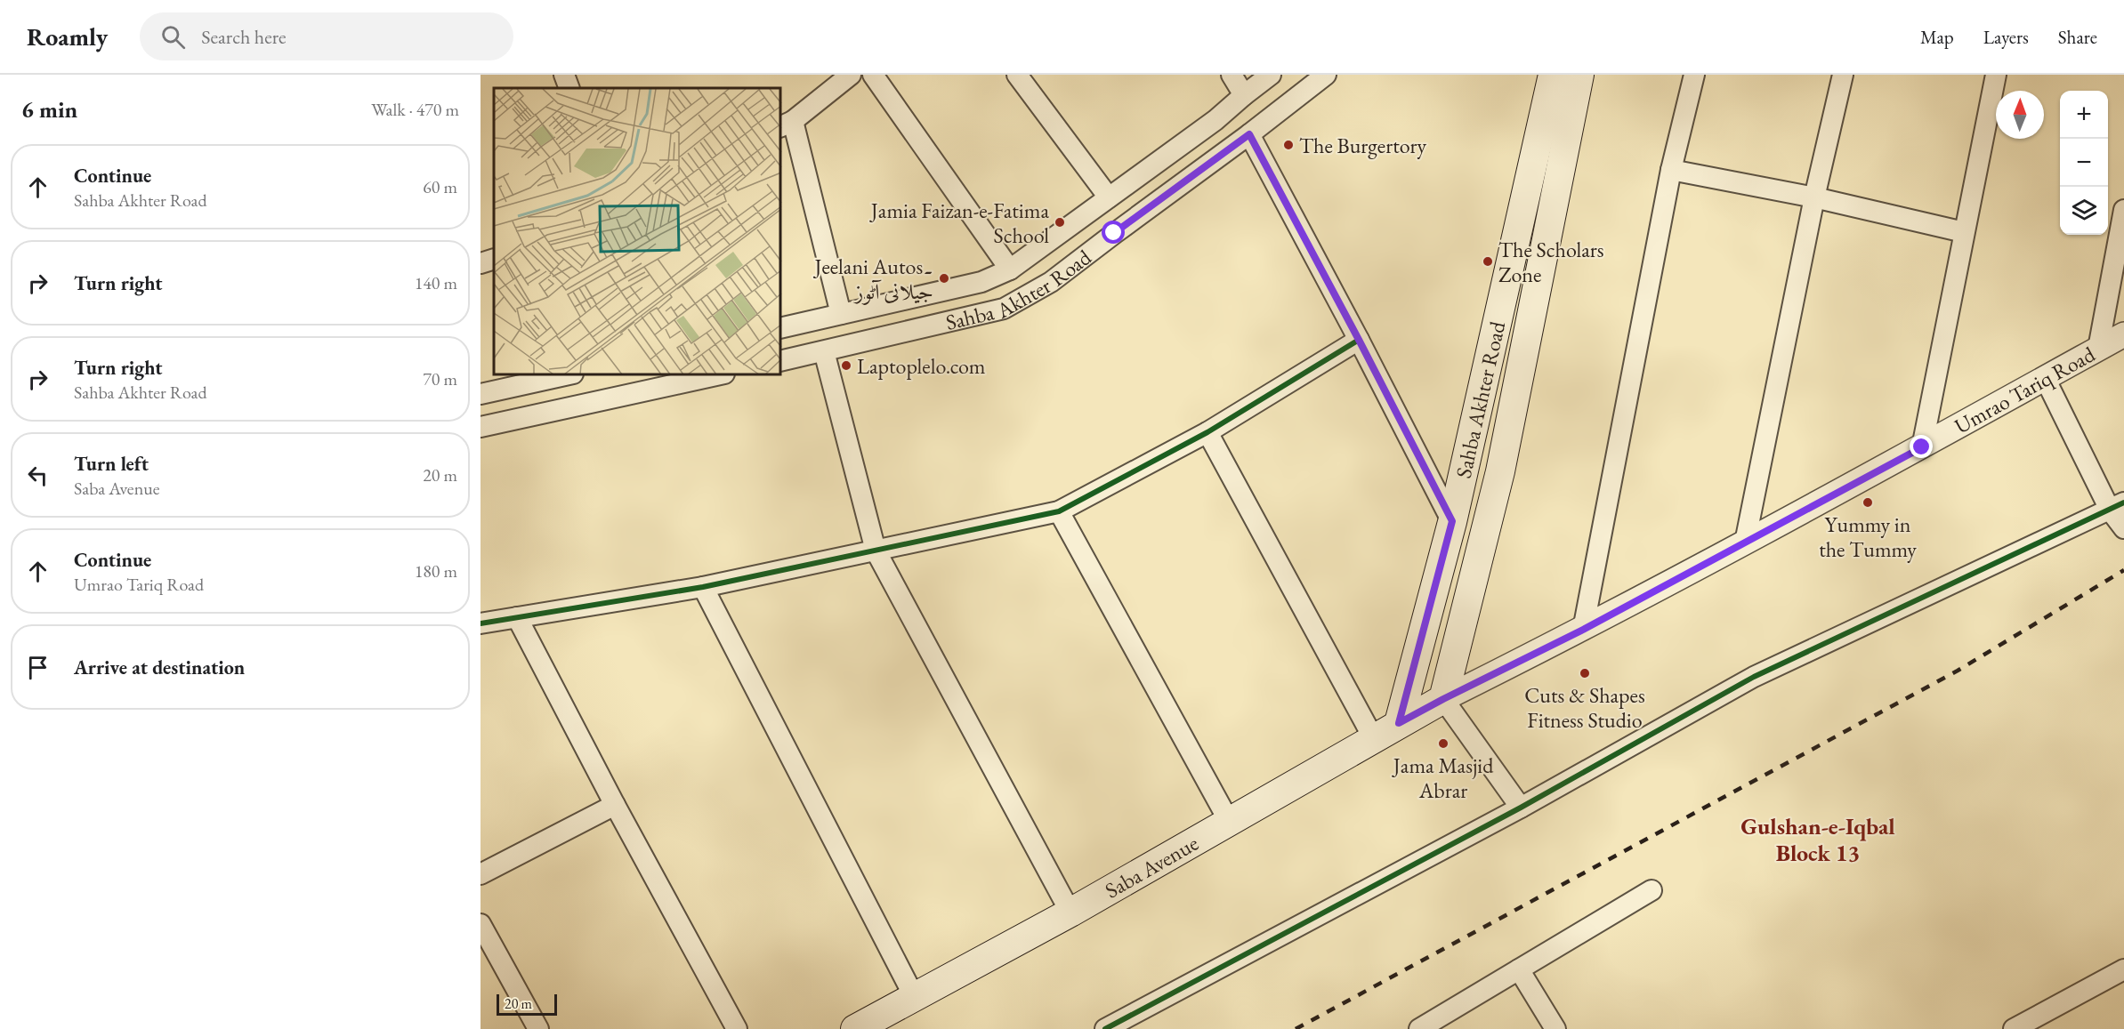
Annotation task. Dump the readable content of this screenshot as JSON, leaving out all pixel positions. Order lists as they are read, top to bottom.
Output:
{
  "streets": {
    "main road": ["Sahba Akhter Road", "Saba Avenue"],
    "street": ["Umrao Tariq Road"]
  },
  "crossings": [
    ["Sahba Akhter Road", "Umrao Tariq Road"],
    ["Sahba Akhter Road", "Saba Avenue"],
    ["Umrao Tariq Road", "Saba Avenue"]
  ],
  "districts": ["Gulshan-e-Iqbal Block 13"],
  "places": [
    "The Burgertory",
    "Jamia Faizan-e-Fatima School",
    "The Scholars Zone",
    "Jeelani Autos۔ جیلانی آٹوز",
    "Laptoplelo.com",
    "Yummy in the Tummy",
    "Cuts & Shapes Fitness Studio",
    "Jama Masjid Abrar"
  ],
  "scale_bar": "20 m",
  "north": "top",
  "page": {
    "header": "Roamly",
    "search": "Search here",
    "nav": ["Map", "Layers", "Share"],
    "heading": ["6 min", "Walk · 470 m"],
    "map_buttons": ["+", "−"],
    "list": [
      ["Continue", "Sahba Akhter Road", "60 m"],
      ["Turn right", "140 m"],
      ["Turn right", "Sahba Akhter Road", "70 m"],
      ["Turn left", "Saba Avenue", "20 m"],
      ["Continue", "Umrao Tariq Road", "180 m"],
      "Arrive at destination"
    ],
    "scale": "20 m"
  }
}
